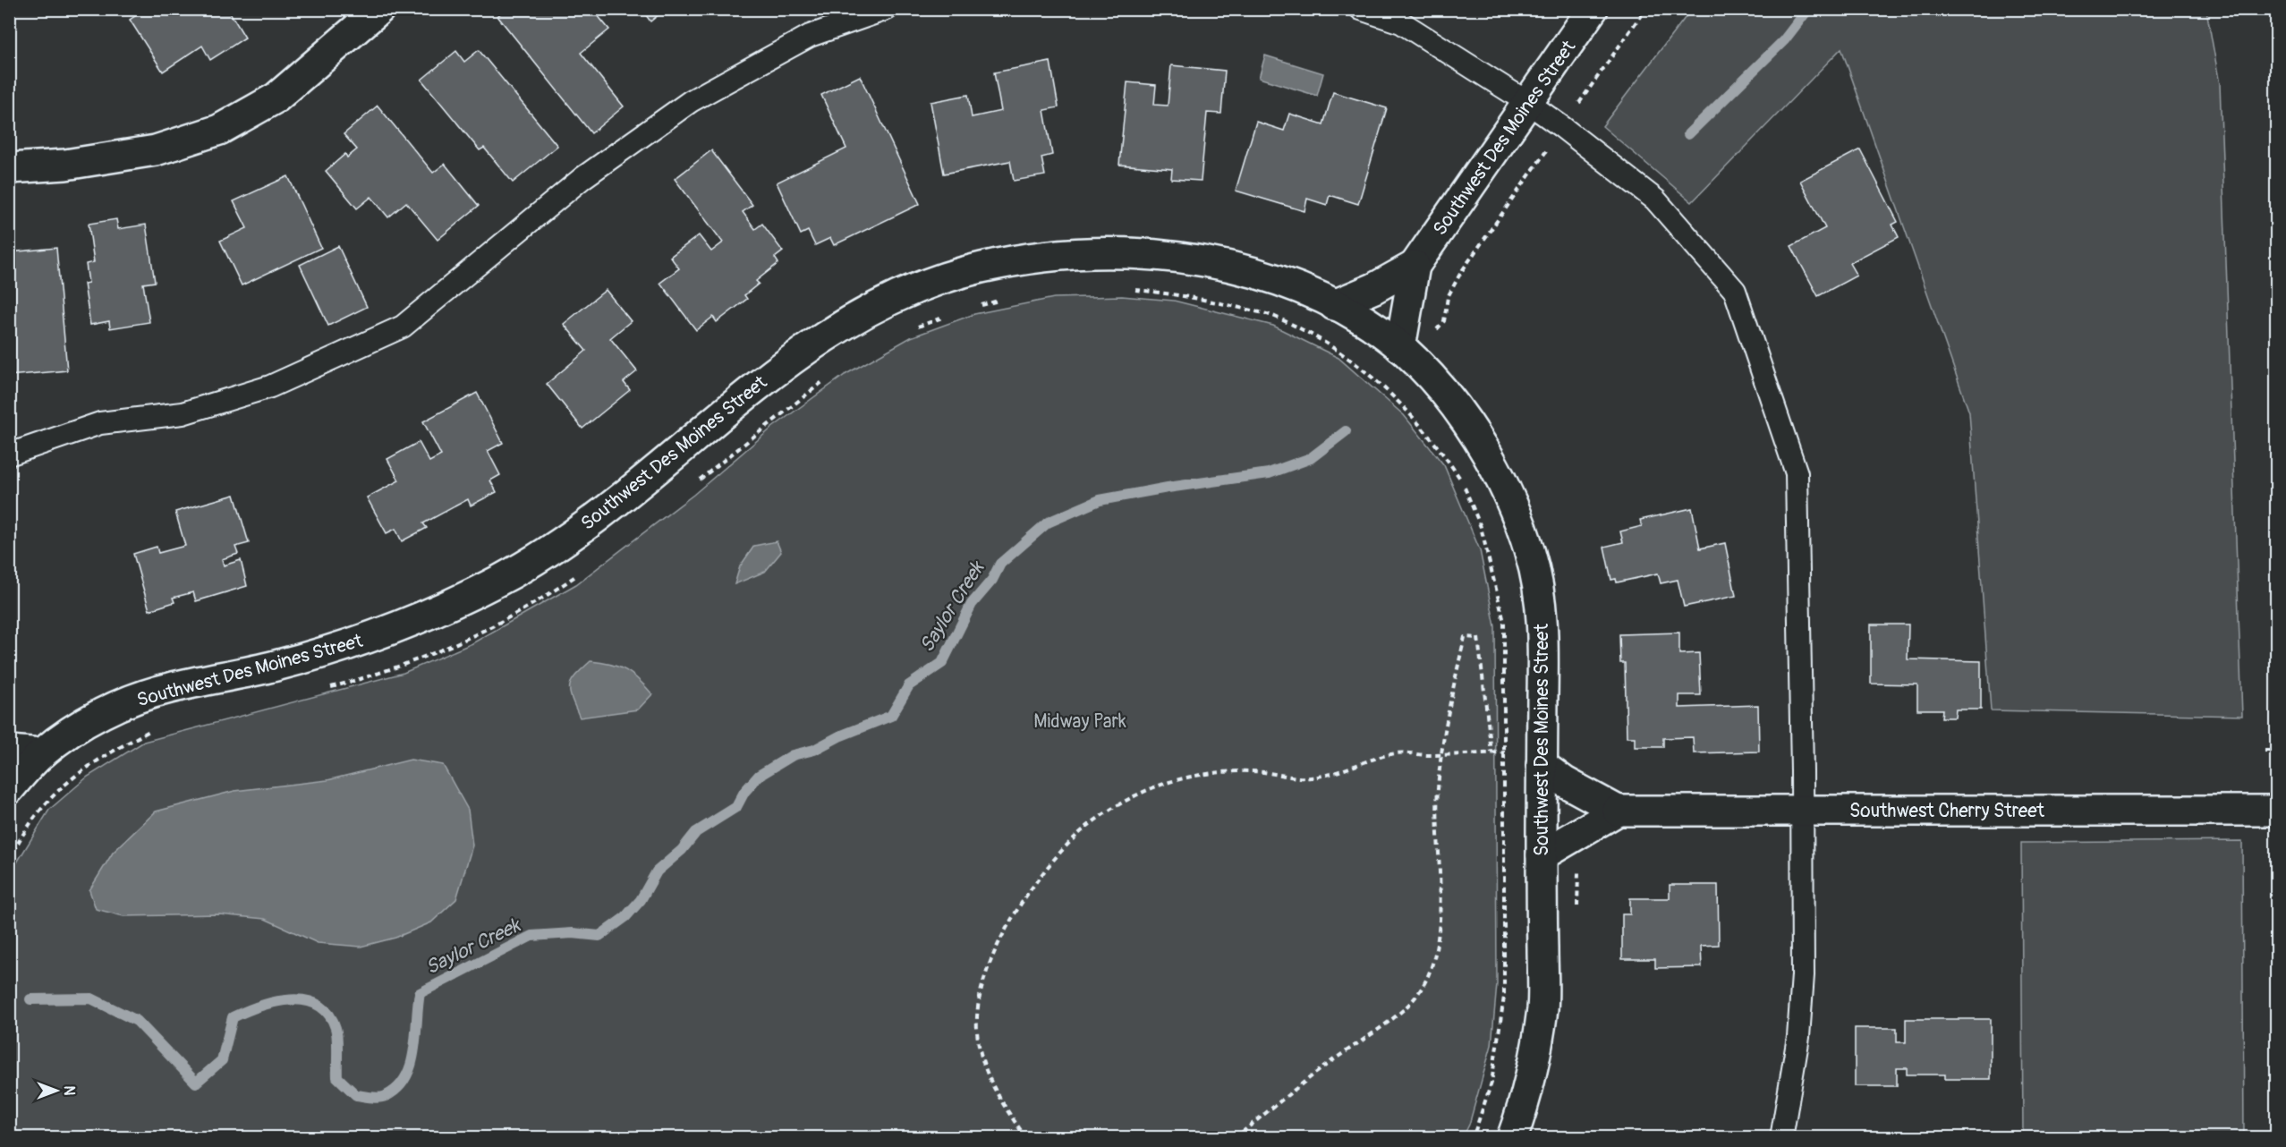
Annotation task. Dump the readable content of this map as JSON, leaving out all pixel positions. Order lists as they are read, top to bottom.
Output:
{
  "streets": {
    "street": ["Southwest Des Moines Street", "Southwest Cherry Street"]
  },
  "crossings": [
    ["Southwest Des Moines Street", "Southwest Cherry Street"]
  ],
  "water": ["Saylor Creek"],
  "parks": ["Midway Park"],
  "north": "right"
}
